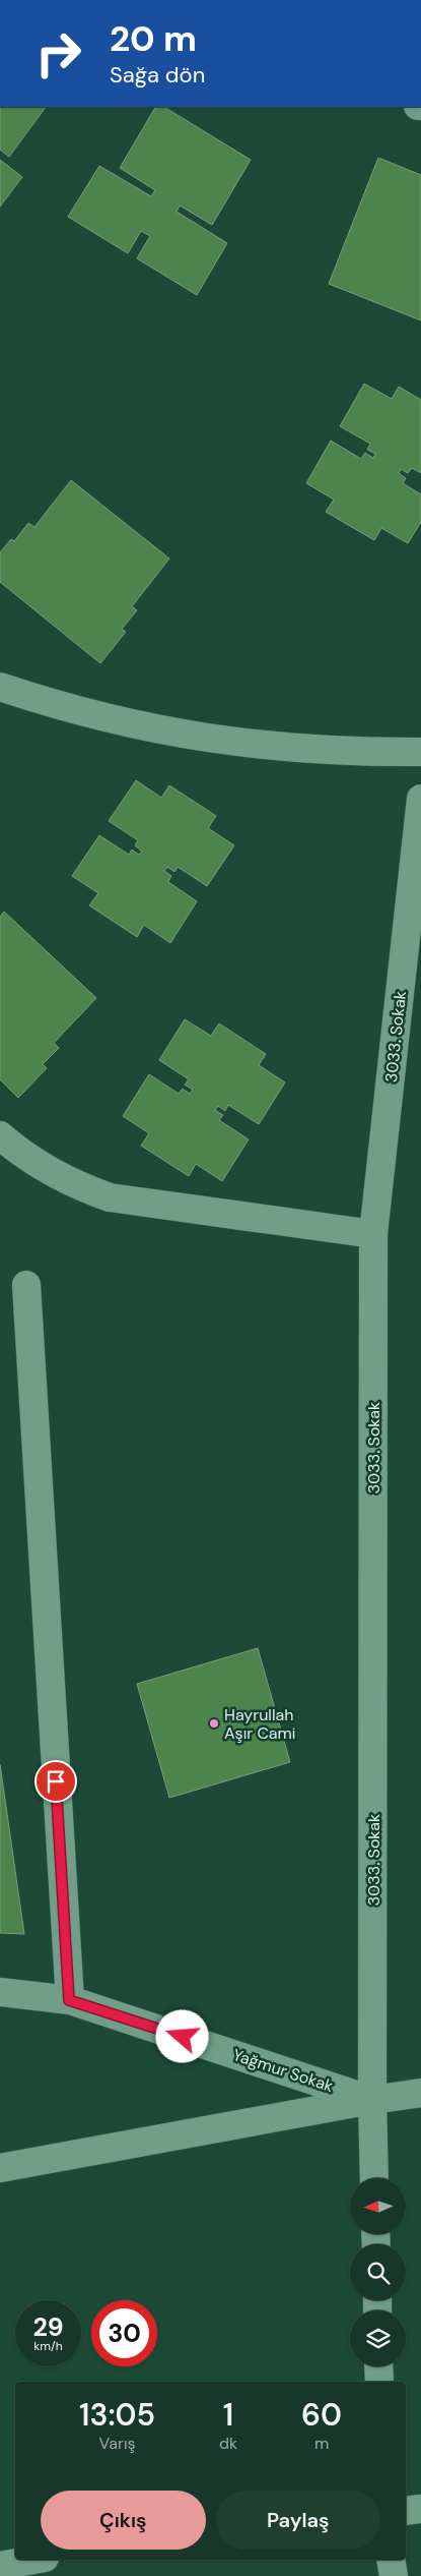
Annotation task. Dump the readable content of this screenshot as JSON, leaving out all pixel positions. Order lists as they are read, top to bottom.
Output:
{
  "streets": {
    "street": ["3033. Sokak", "Yağmur Sokak"]
  },
  "crossings": [
    ["3033. Sokak", "Yağmur Sokak"]
  ],
  "places": ["Hayrullah Aşır Cami"],
  "north": "left",
  "page": {
    "turn": ["20 m", "Sağa dön"],
    "speed": "29 km/h",
    "limit": "30",
    "eta": [
      "13:05",
      "Varış",
      "1",
      "dk",
      "60",
      "m"
    ],
    "buttons": ["Çıkış", "Paylaş"]
  }
}
